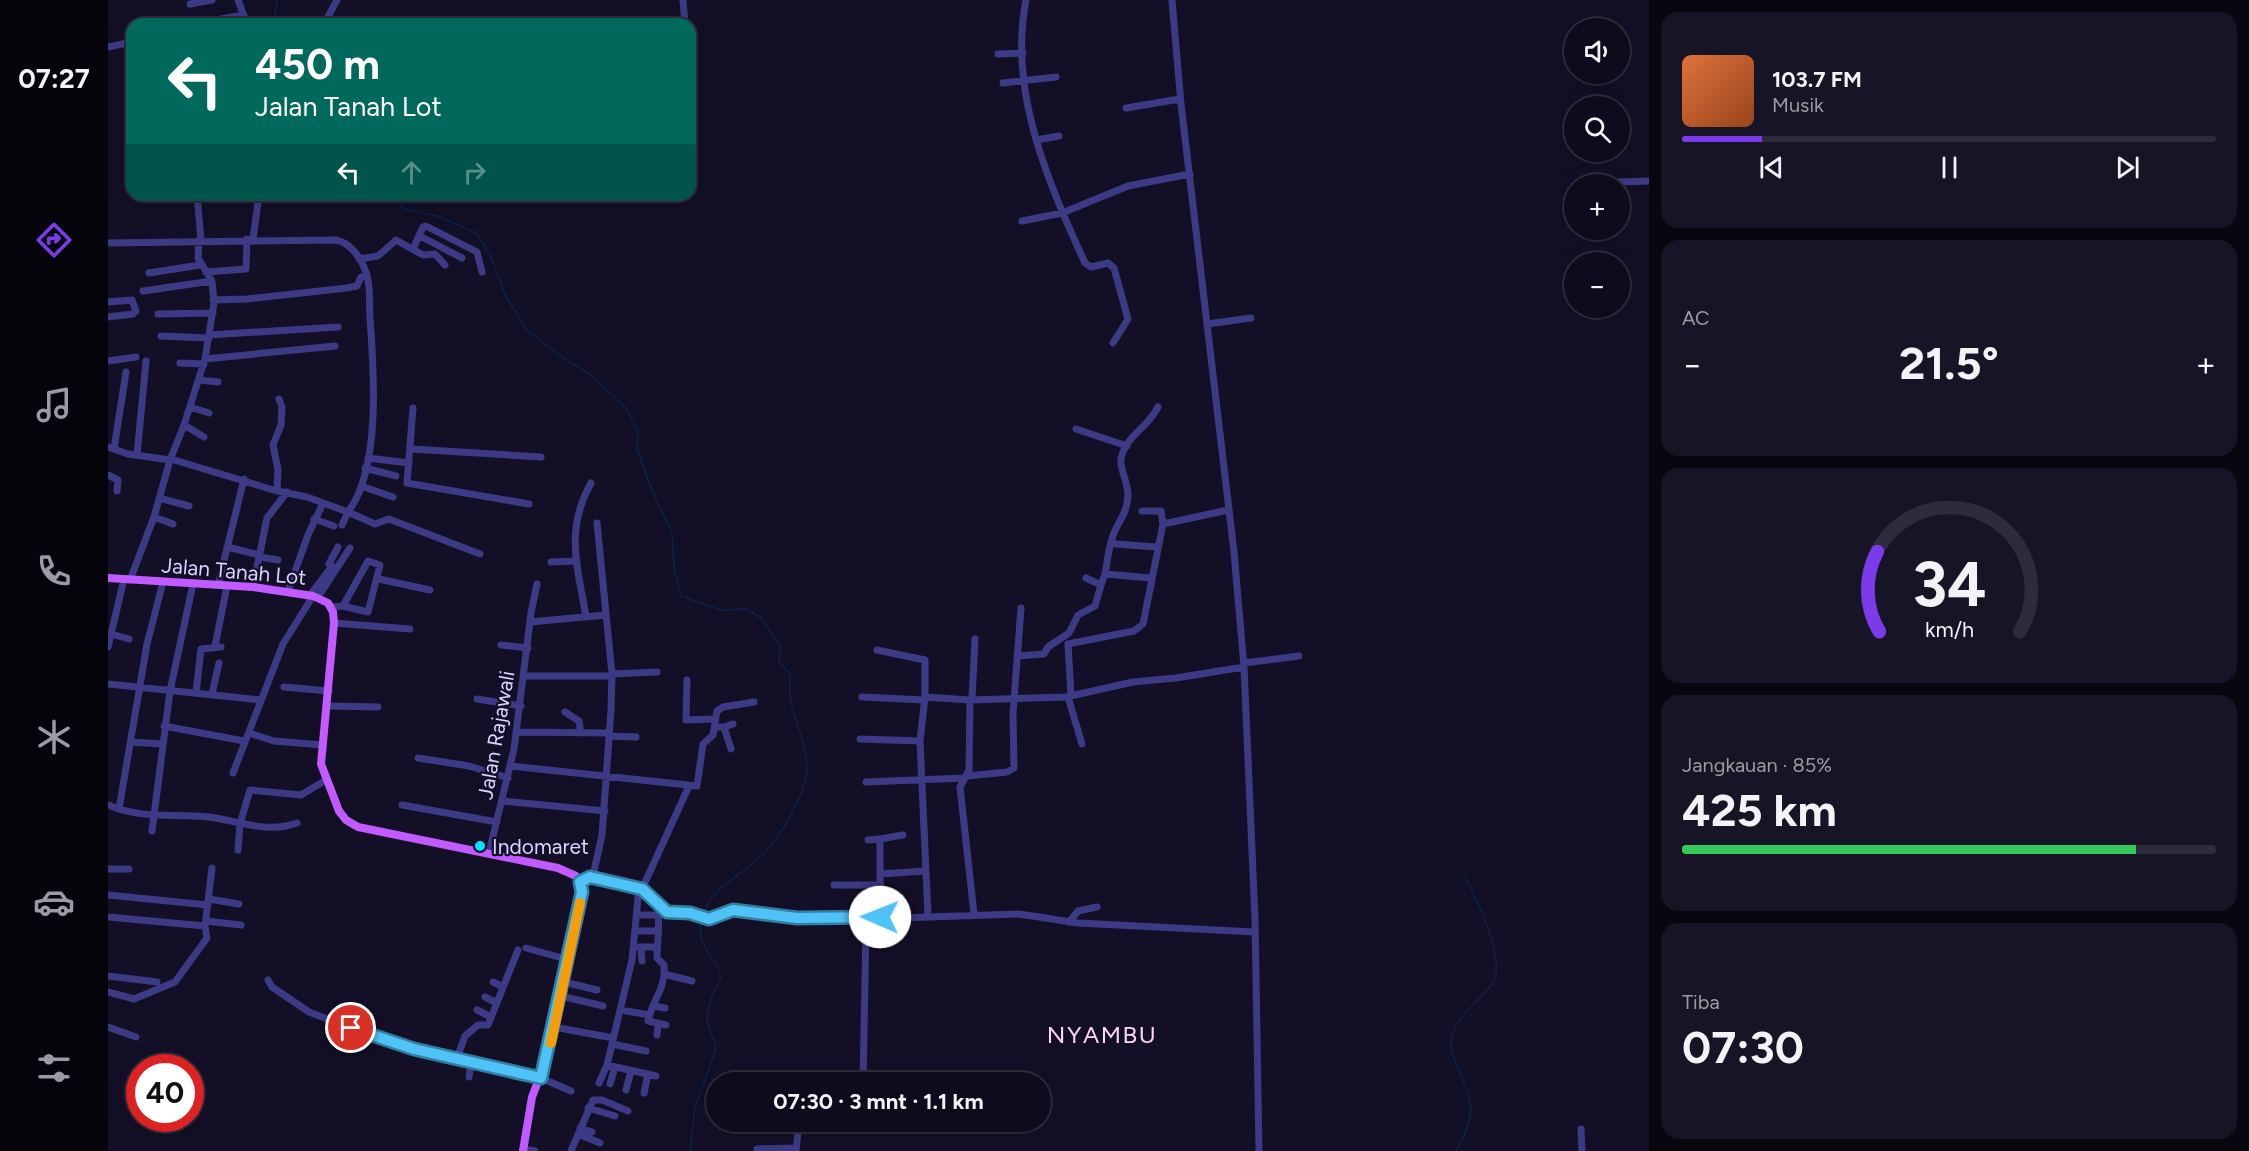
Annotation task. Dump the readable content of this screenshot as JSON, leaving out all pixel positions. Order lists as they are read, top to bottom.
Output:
{
  "streets": {
    "main road": ["Jalan Tanah Lot"],
    "street": ["Jalan Rajawali"]
  },
  "crossings": [
    ["Jalan Tanah Lot", "Jalan Rajawali"]
  ],
  "districts": ["NYAMBU"],
  "places": ["Indomaret"],
  "page": {
    "tabs": "07:27",
    "map_buttons": ["+", "−"],
    "turn": ["450 m", "Jalan Tanah Lot"],
    "song": ["103.7 FM", "Musik"],
    "tile": [
      "AC",
      ["Jangkauan · 85%", "425 km"],
      ["Tiba", "07:30"]
    ],
    "heat": ["−", "21.5°", "+"],
    "limit": "40",
    "trip": "07:30 · 3 mnt · 1.1 km",
    "gauge": ["34", "km/h"]
  }
}
